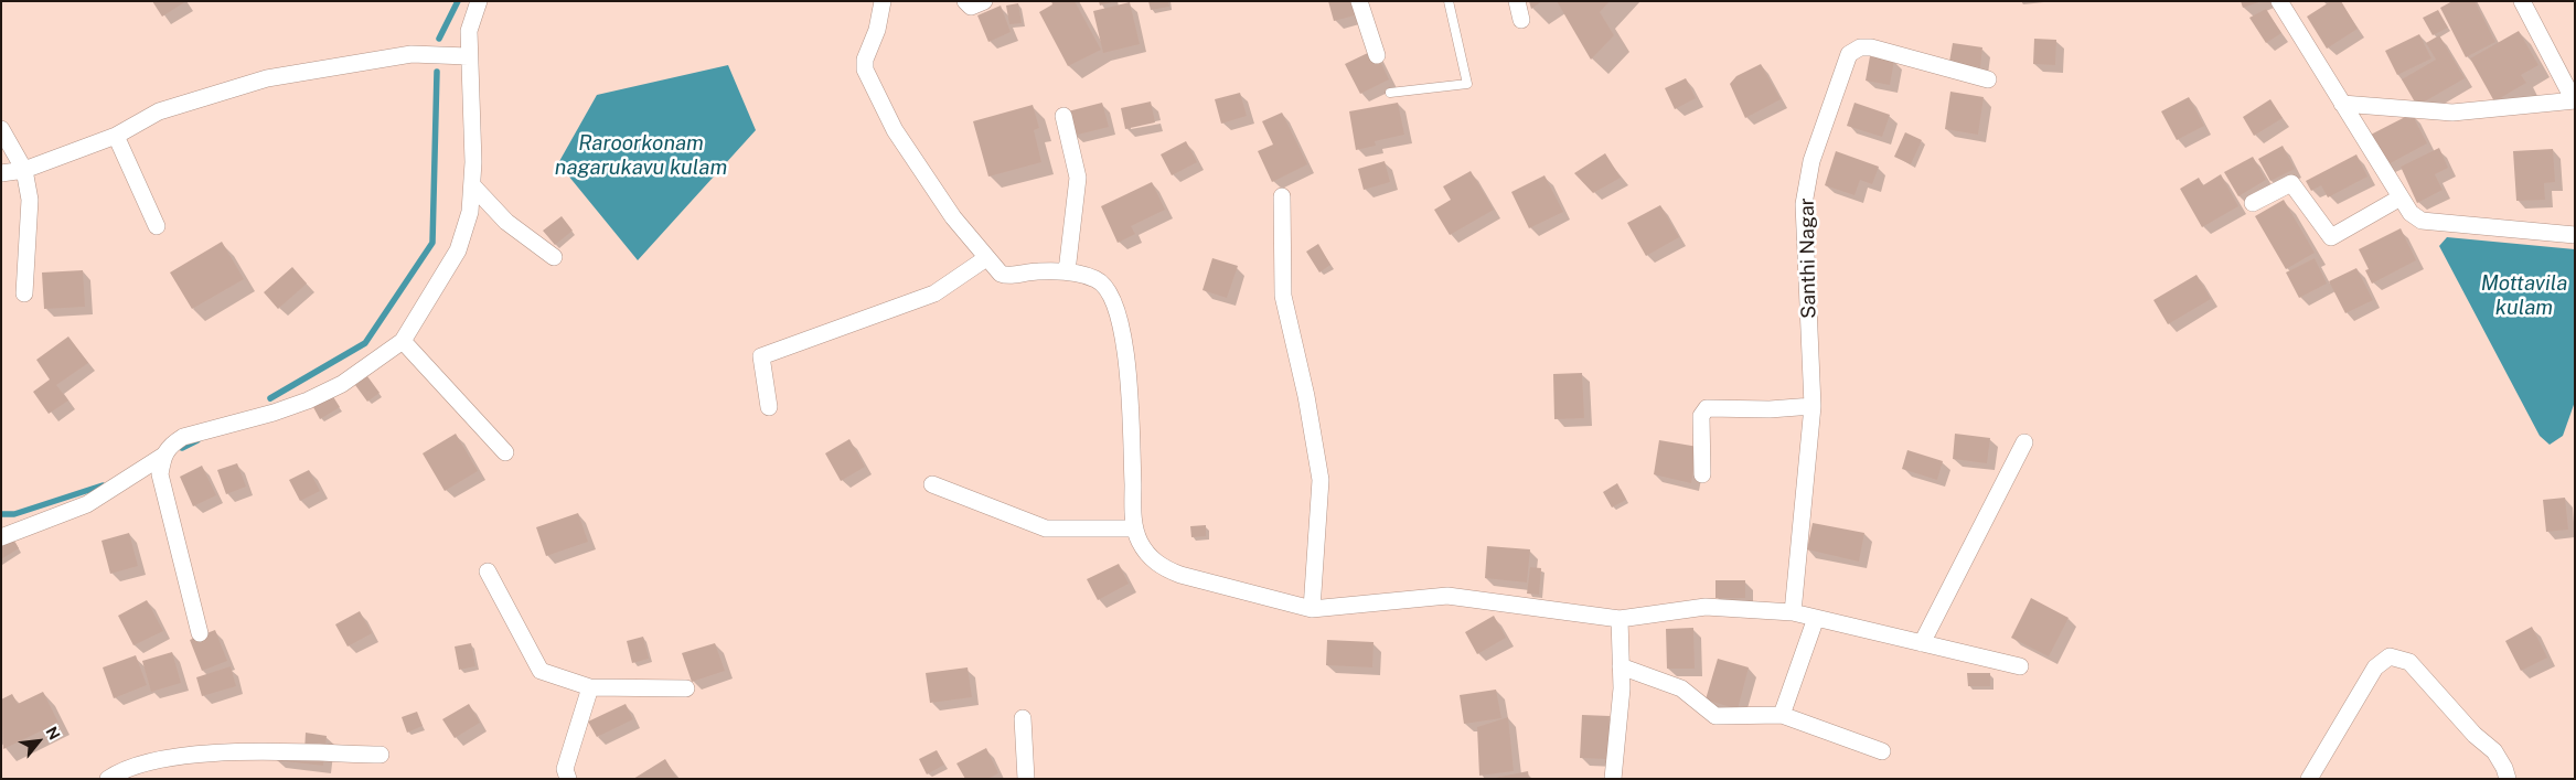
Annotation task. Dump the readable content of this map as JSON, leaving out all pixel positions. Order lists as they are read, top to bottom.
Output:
{
  "streets": {
    "street": ["Santhi Nagar"]
  },
  "water": ["Raroorkonam nagarukavu kulam", "Mottavila kulam"],
  "north": "top right"
}
